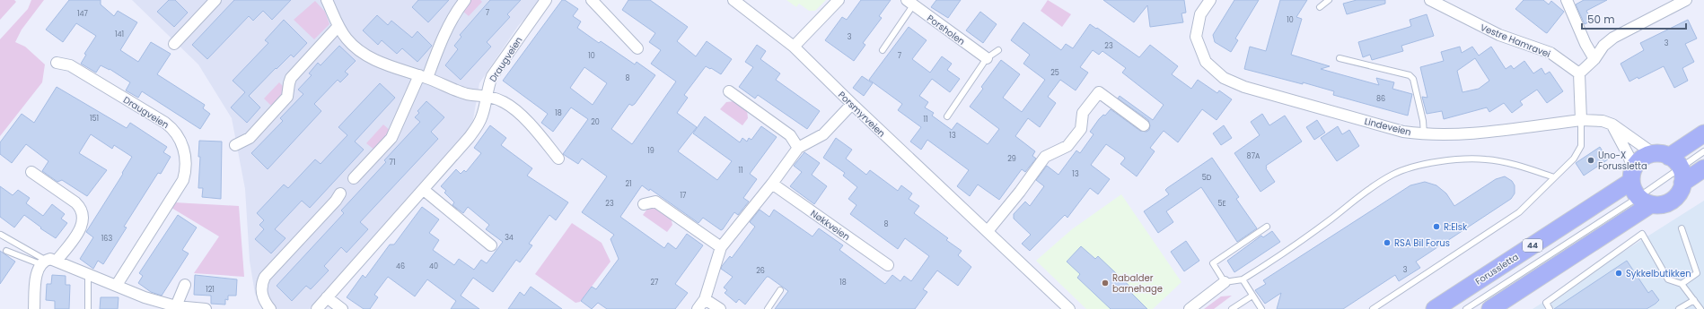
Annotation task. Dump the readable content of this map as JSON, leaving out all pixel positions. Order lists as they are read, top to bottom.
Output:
{
  "streets": {
    "main road": ["44", "Forussletta"],
    "street": [
      "Porsholen",
      "Vestre Hamravei",
      "Draugveien",
      "Porsmyrveien",
      "Lindeveien",
      "Nøkkveien"
    ]
  },
  "places": [
    "Uno-X Forussletta",
    "R:Elsk",
    "RSA Bil Forus",
    "Sykkelbutikken",
    "Rabalder barnehage"
  ],
  "house_numbers": [
    "7",
    "147",
    "10",
    "141",
    "3",
    "3",
    "23",
    "10",
    "7",
    "25",
    "8",
    "86",
    "18",
    "151",
    "11",
    "20",
    "13",
    "19",
    "87A",
    "29",
    "71",
    "11",
    "13",
    "5D",
    "21",
    "17",
    "23",
    "5E",
    "8",
    "34",
    "163",
    "46",
    "40",
    "3",
    "26",
    "27",
    "18",
    "121"
  ],
  "scale_bar": "50 m"
}
